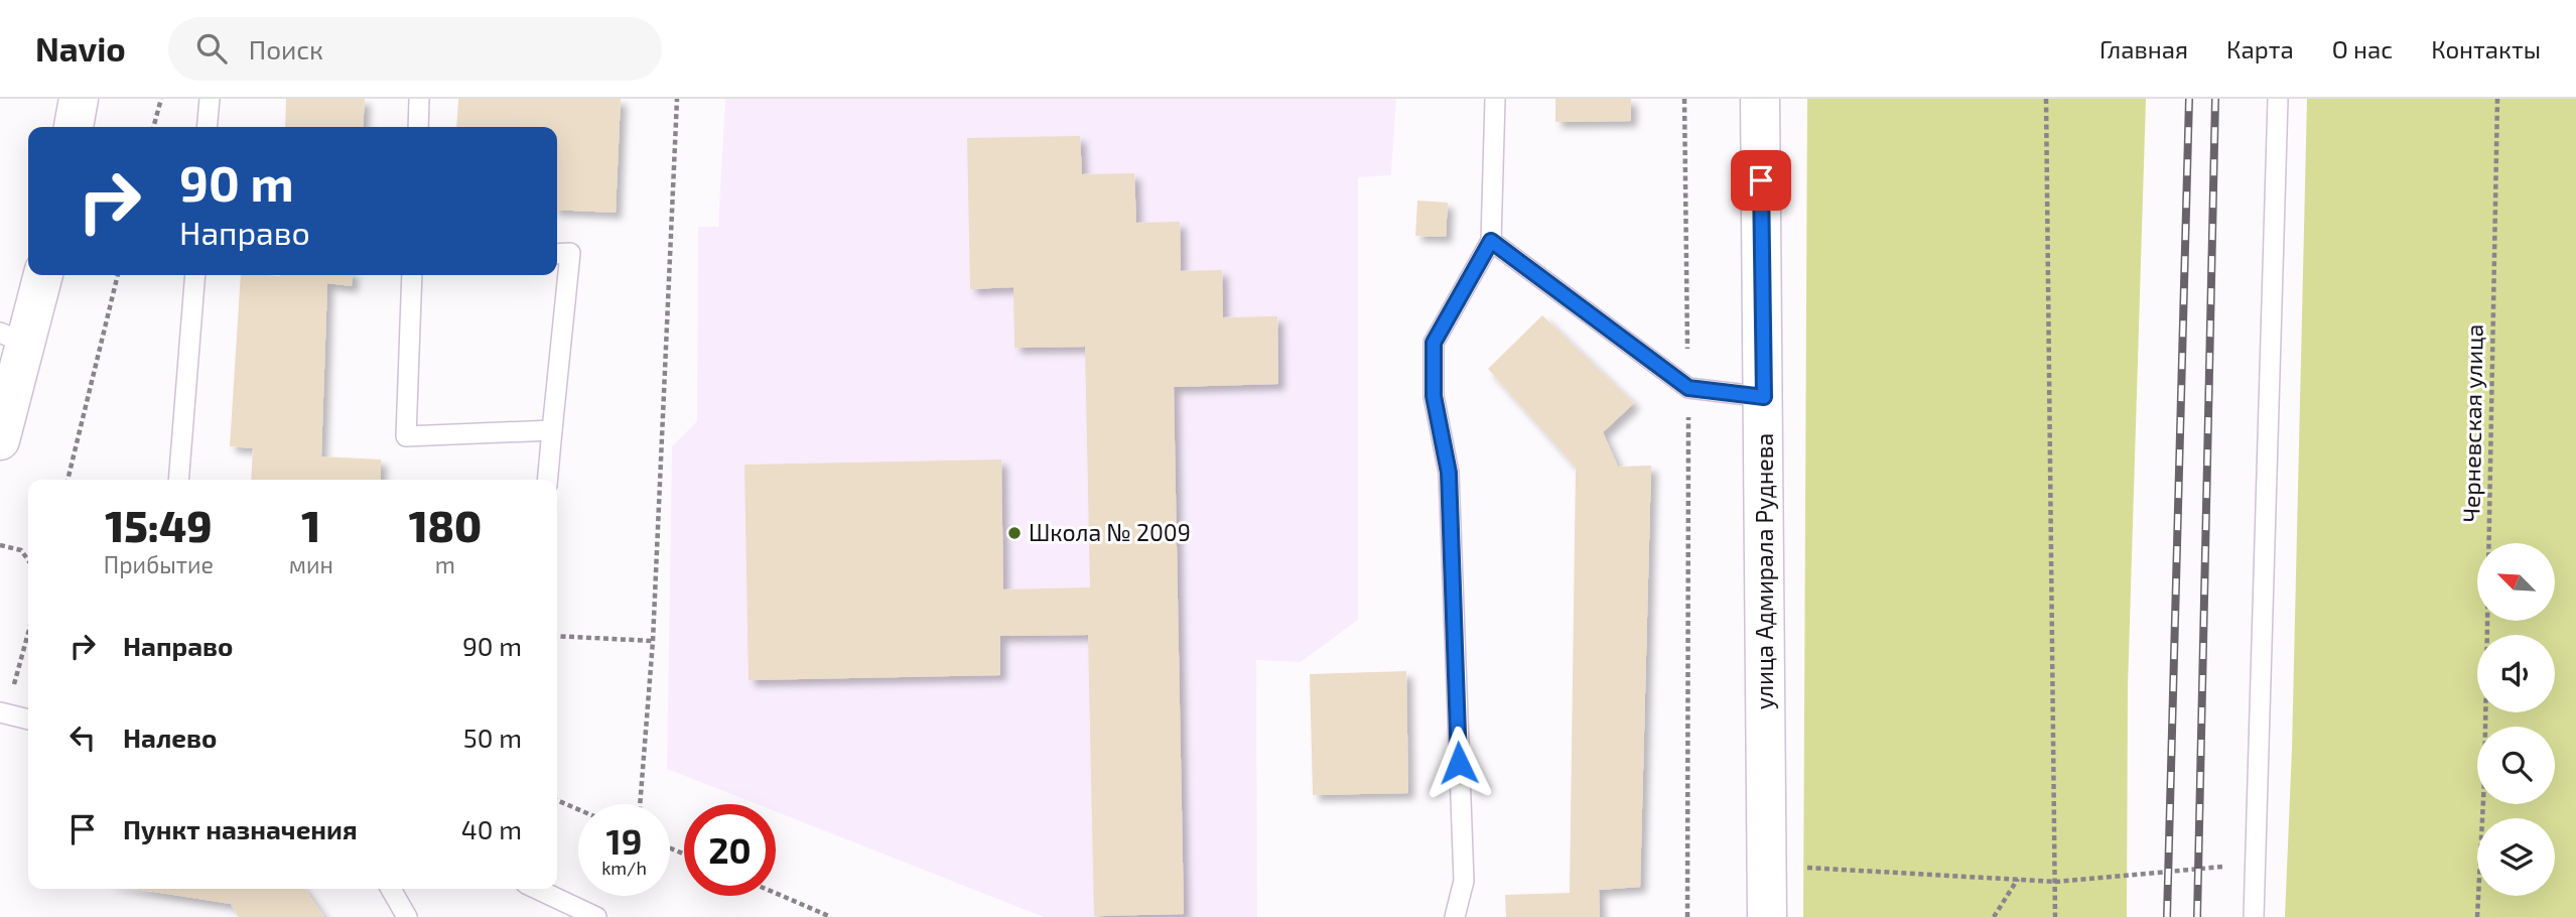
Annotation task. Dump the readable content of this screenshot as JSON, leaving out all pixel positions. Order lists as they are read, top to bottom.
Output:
{
  "streets": {
    "street": ["улица Адмирала Руднева"],
    "path": ["Черневская улица"]
  },
  "places": ["Школа № 2009"],
  "north": "top left",
  "page": {
    "header": "Navio",
    "search": "Поиск",
    "nav": [
      "Главная",
      "Карта",
      "О нас",
      "Контакты"
    ],
    "turn": ["90 m", "Направо"],
    "eta": [
      "15:49",
      "Прибытие",
      "1",
      "мин",
      "180",
      "m"
    ],
    "list": [
      {
        "name": "Направо",
        "value": "90 m"
      },
      {
        "name": "Налево",
        "value": "50 m"
      },
      {
        "name": "Пункт назначения",
        "value": "40 m"
      }
    ],
    "speed": "19 km/h",
    "limit": "20"
  }
}
